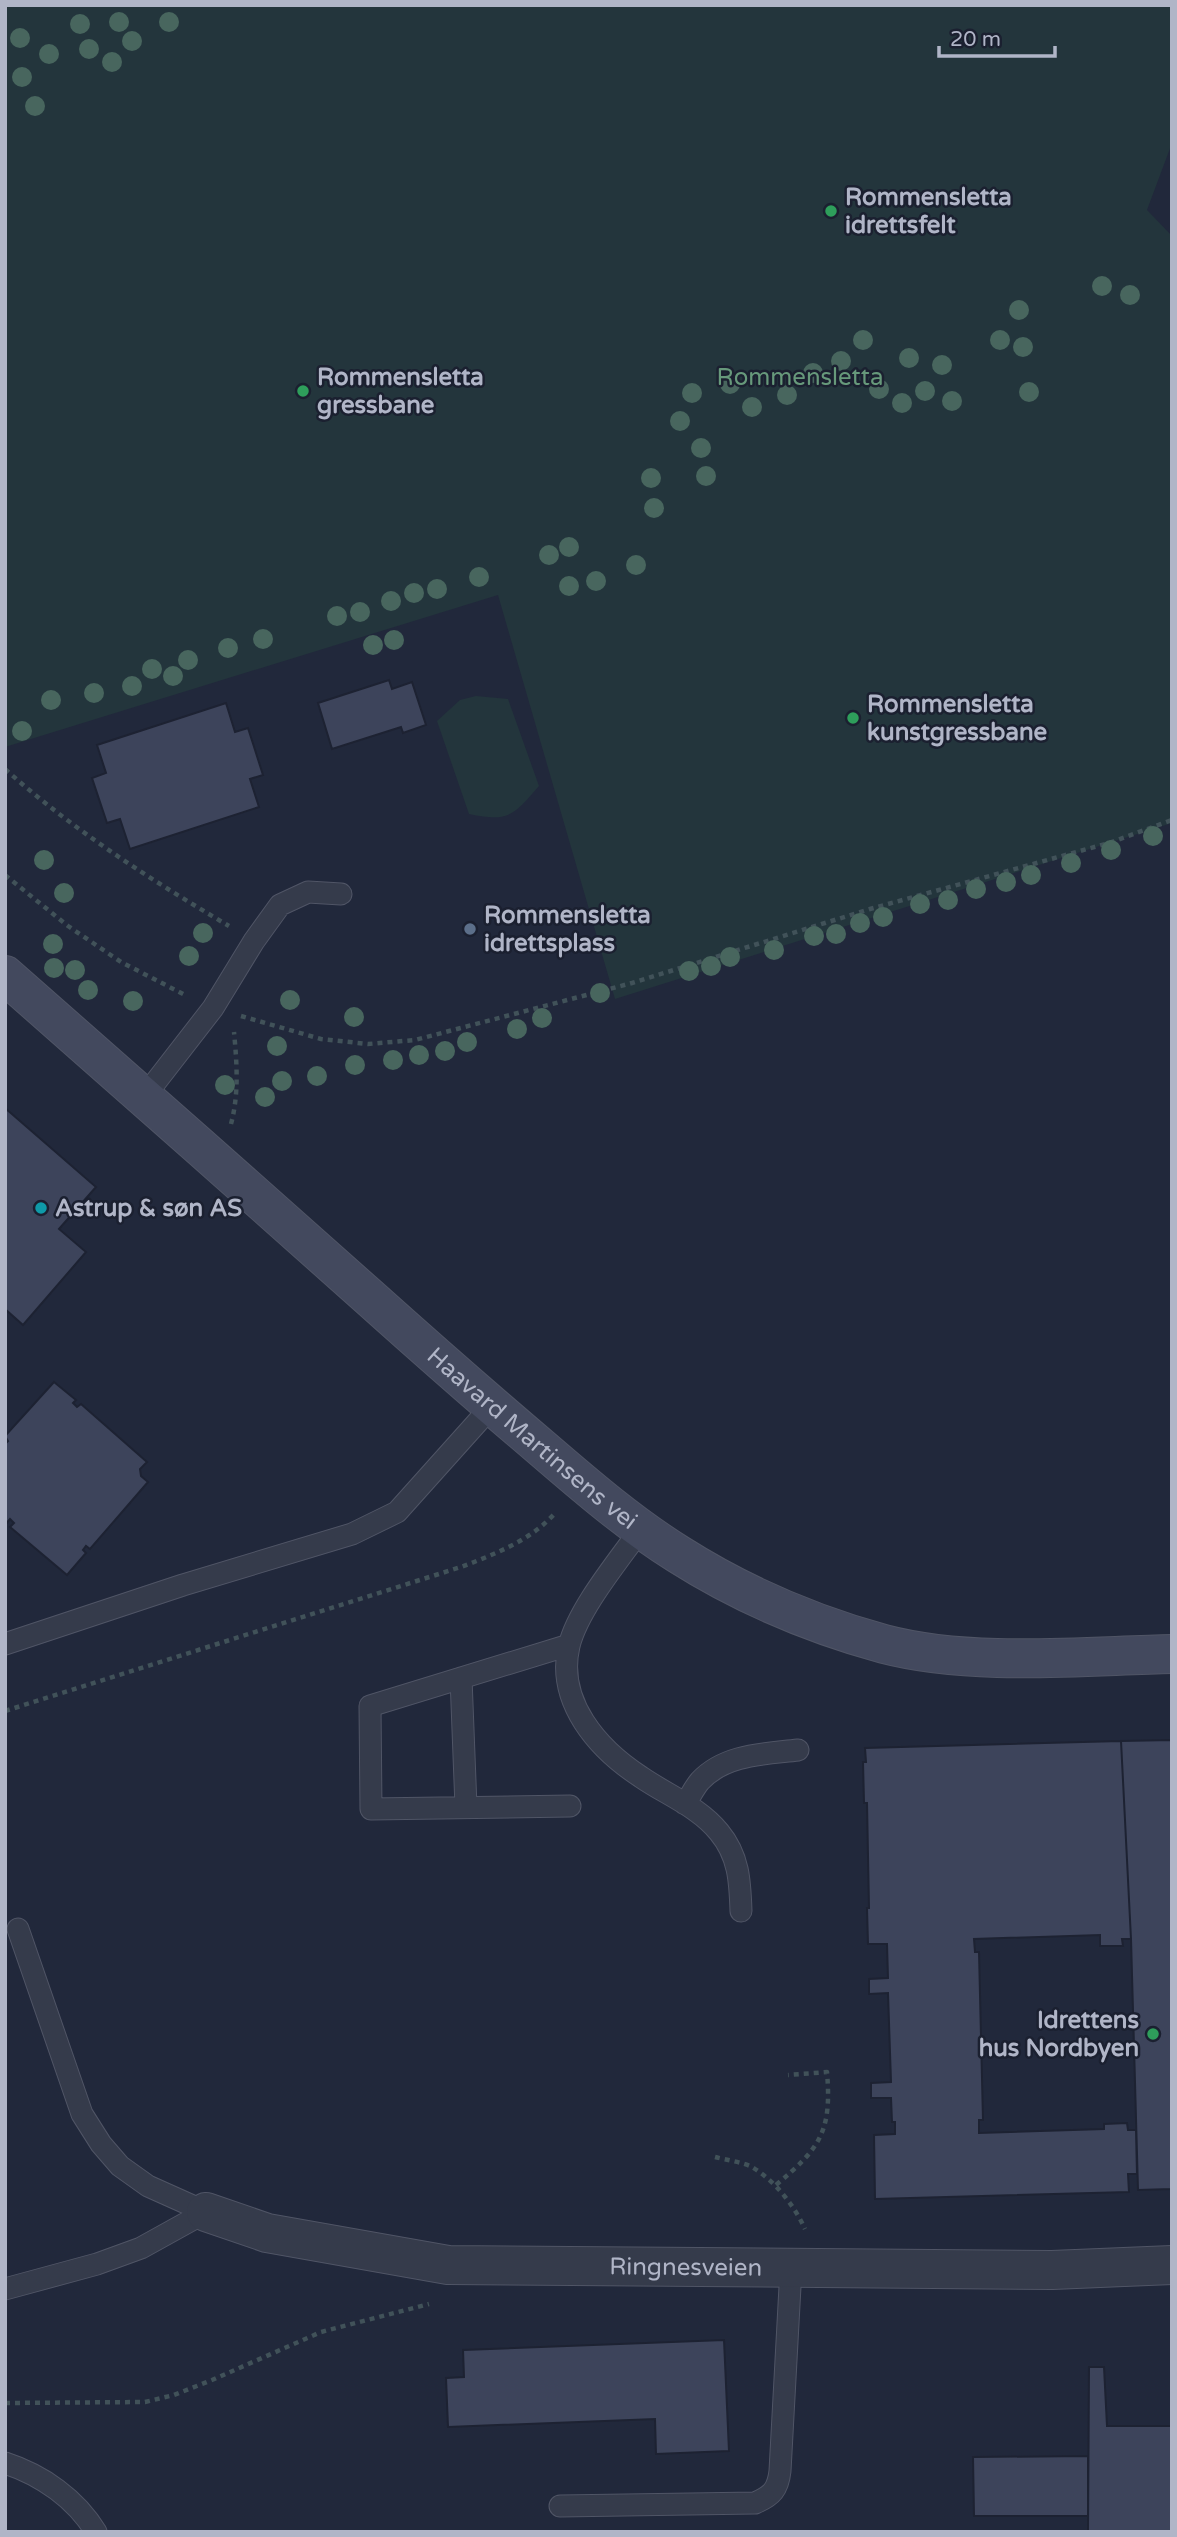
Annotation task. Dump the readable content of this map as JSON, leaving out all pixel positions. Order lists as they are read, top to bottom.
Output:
{
  "streets": {
    "street": ["Haavard Martinsens vei", "Ringnesveien"]
  },
  "parks": ["Rommensletta"],
  "places": [
    "Rommensletta idrettsfelt",
    "Rommensletta gressbane",
    "Rommensletta kunstgressbane",
    "Rommensletta idrettsplass",
    "Astrup & søn AS",
    "Idrettens hus Nordbyen"
  ],
  "scale_bar": "20 m"
}
